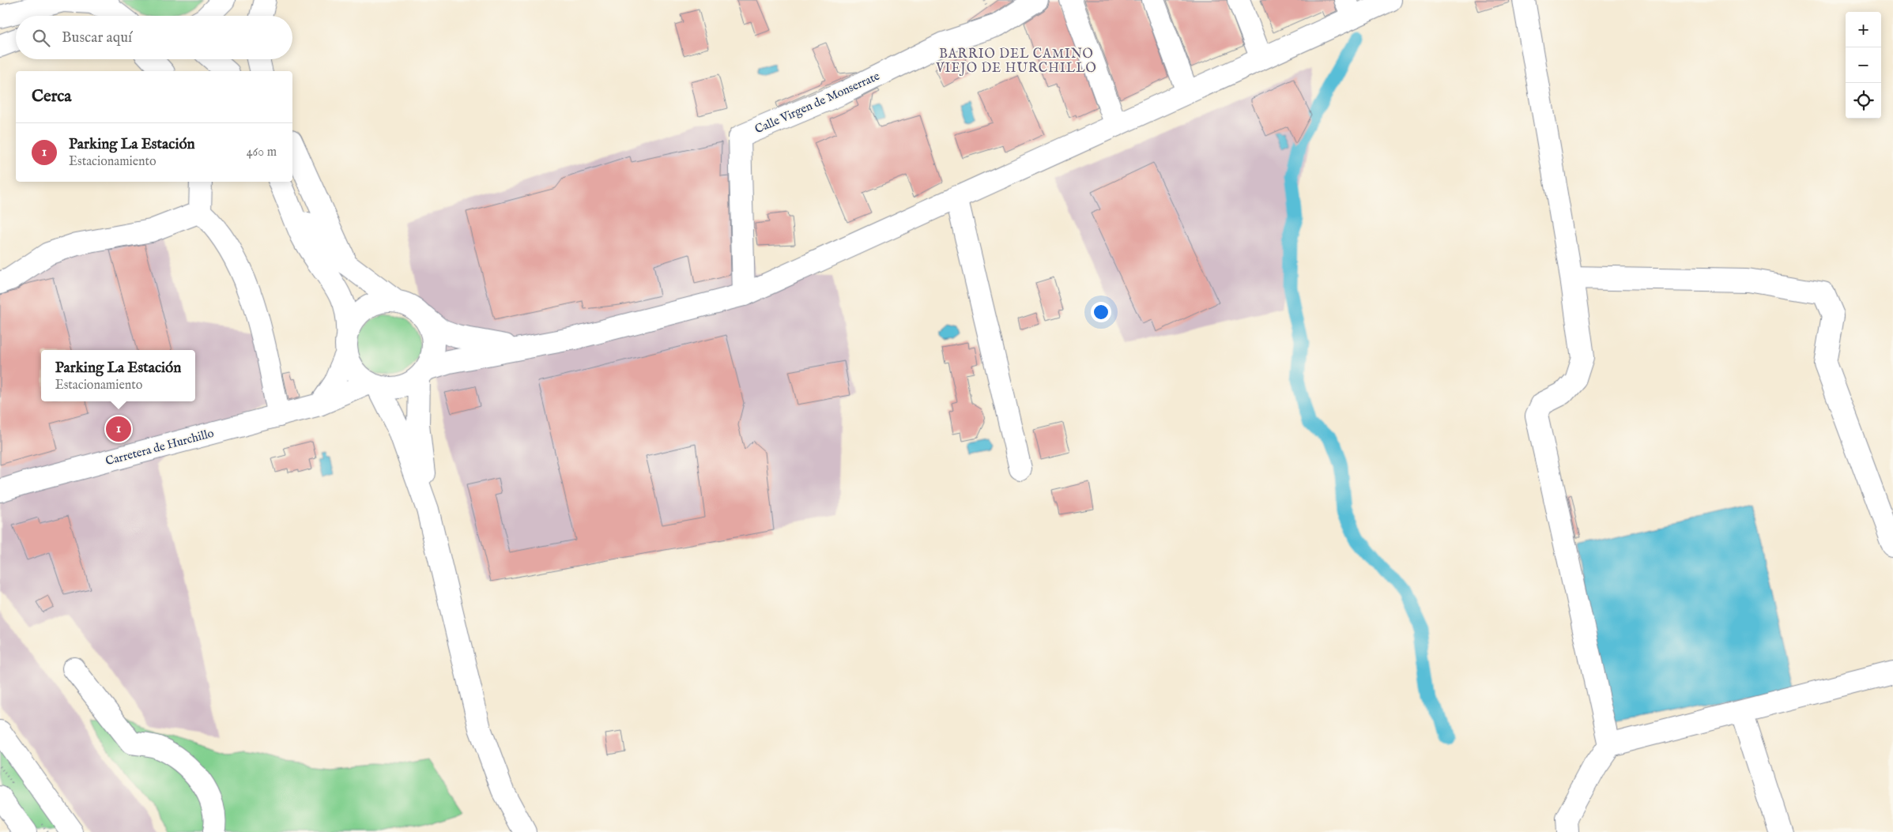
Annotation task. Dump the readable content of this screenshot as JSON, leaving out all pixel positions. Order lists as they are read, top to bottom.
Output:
{
  "streets": {
    "main road": ["Calle Virgen de Monserrate", "Carretera de Hurchillo"]
  },
  "districts": ["BARRIO DEL CAMINO VIEJO DE HURCHILLO"],
  "page": {
    "map_buttons": ["+", "−"],
    "search": "Buscar aquí",
    "heading": "Cerca",
    "list": [
      {
        "mark": "1",
        "name": "Parking La Estación",
        "note": "Estacionamiento",
        "value": "460 m"
      }
    ],
    "popup": ["Parking La Estación", "Estacionamiento"],
    "pins": "1"
  }
}
